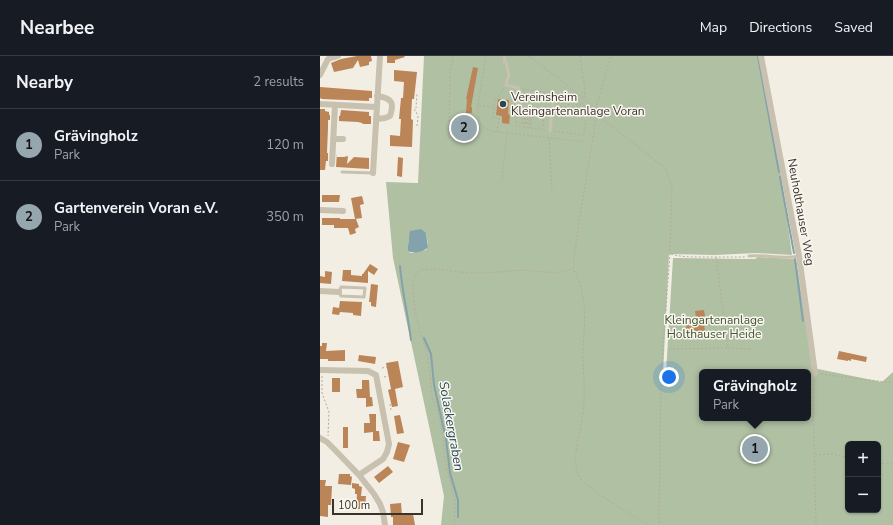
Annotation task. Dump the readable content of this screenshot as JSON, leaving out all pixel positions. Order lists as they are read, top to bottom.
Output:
{
  "streets": {
    "street": ["Neuholthauser Weg"]
  },
  "water": ["Solackergraben"],
  "parks": ["Kleingartenanlage Holthauser Heide"],
  "places": ["Vereinsheim Kleingartenanlage Voran"],
  "scale_bar": "100 m",
  "page": {
    "header": "Nearbee",
    "nav": ["Map", "Directions", "Saved"],
    "heading": ["Nearby", "2 results"],
    "list": [
      {
        "mark": "1",
        "name": "Grävingholz",
        "note": "Park",
        "value": "120 m"
      },
      {
        "mark": "2",
        "name": "Gartenverein Voran e.V.",
        "note": "Park",
        "value": "350 m"
      }
    ],
    "pins": ["2", "1"],
    "popup": ["Grävingholz", "Park"],
    "map_buttons": ["+", "−"],
    "scale": "100 m"
  }
}
